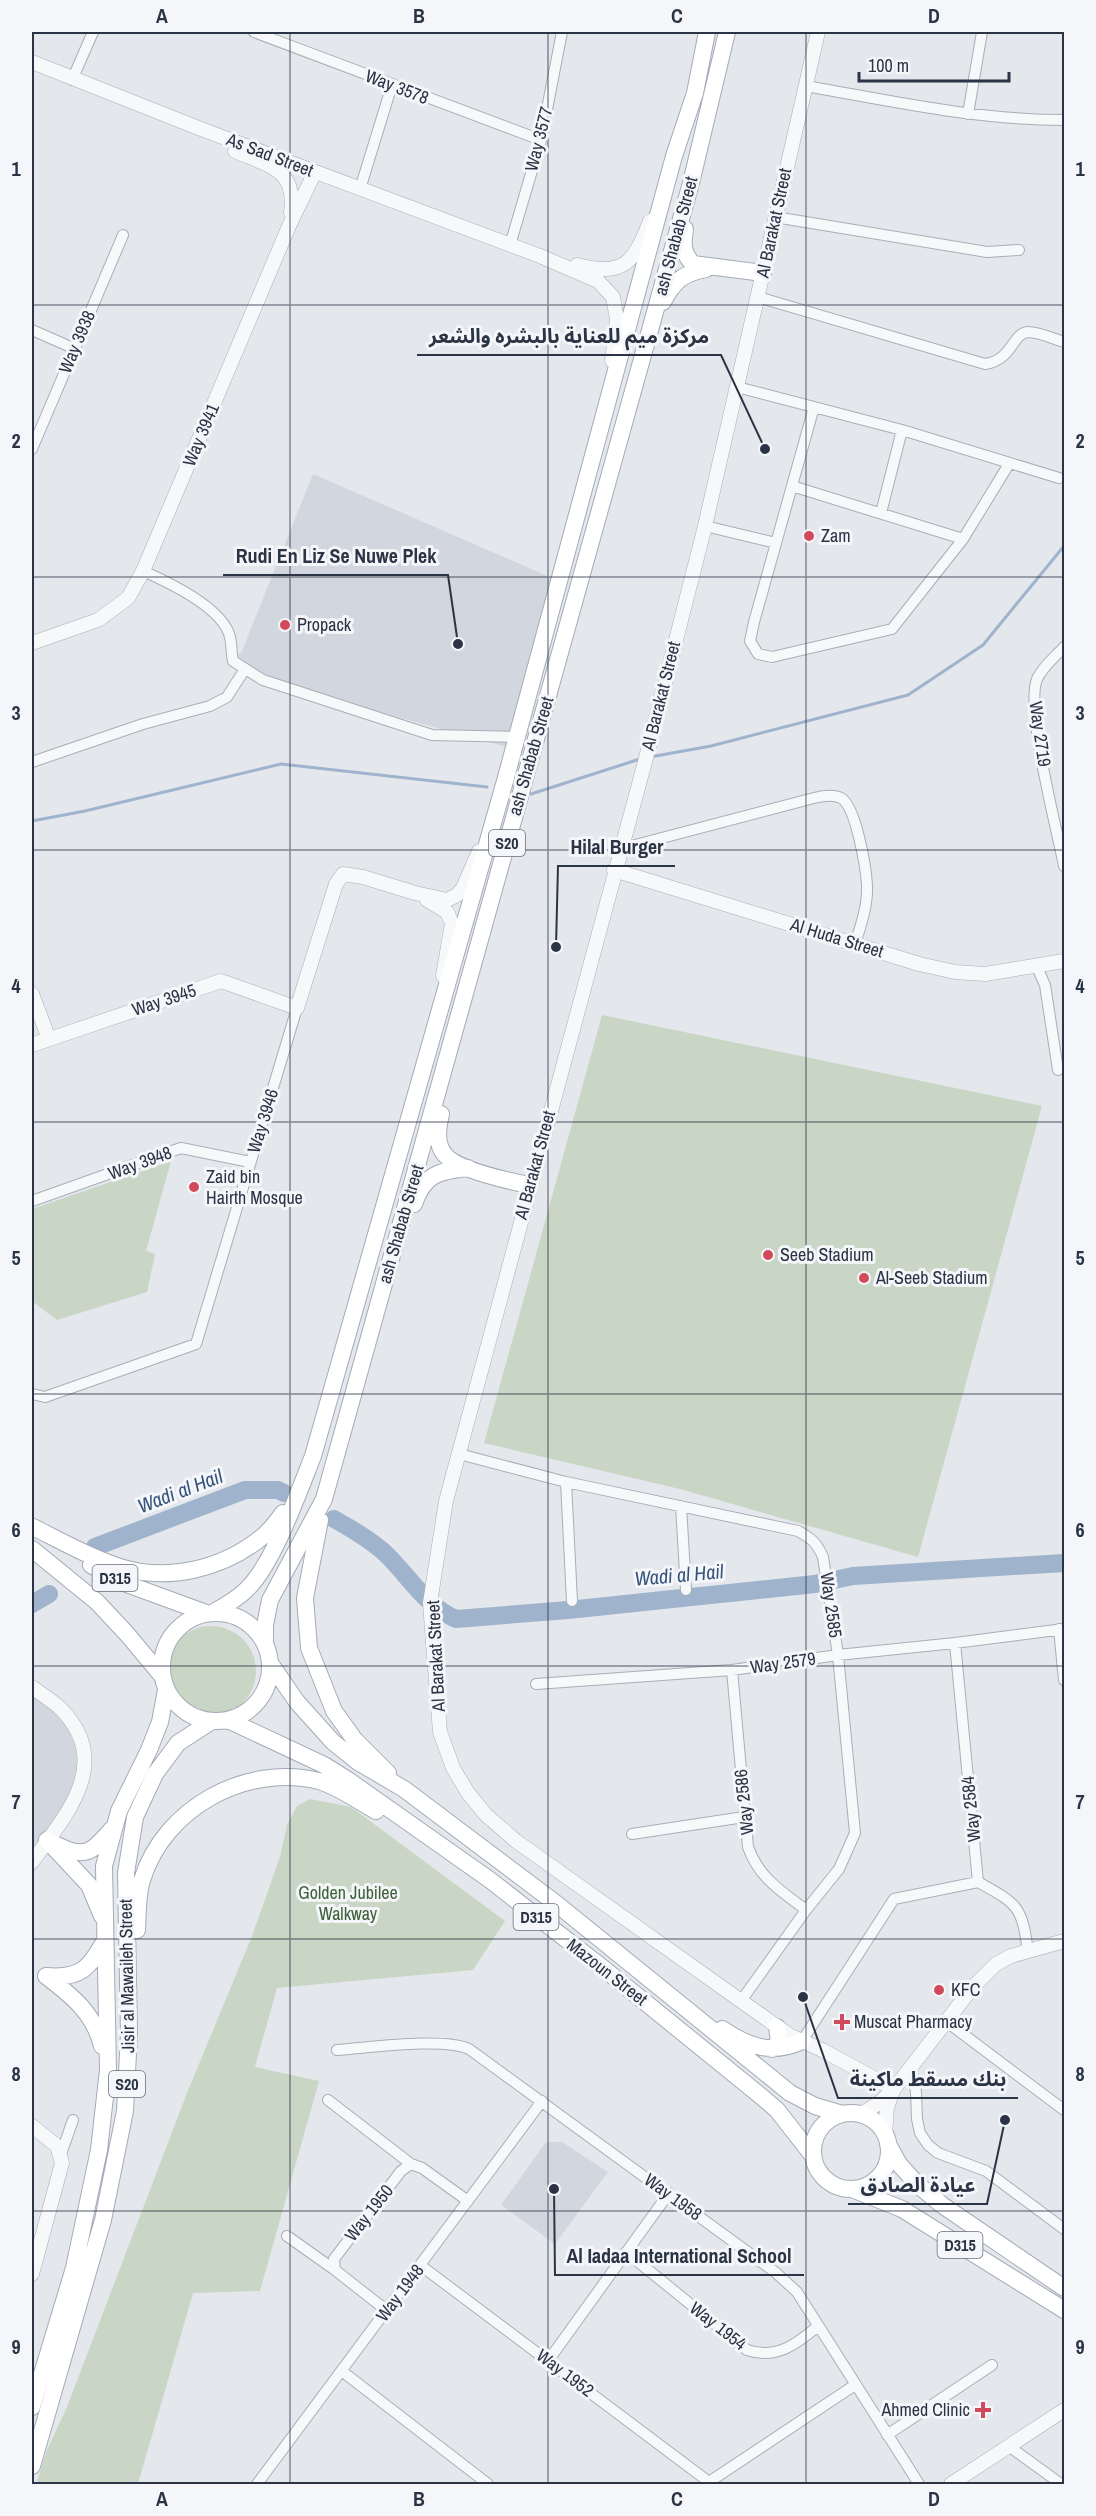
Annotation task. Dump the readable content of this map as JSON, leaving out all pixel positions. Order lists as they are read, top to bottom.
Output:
{
  "streets": {
    "main road": [
      "ash Shabab Street",
      "S20",
      "D315",
      "Mazoun Street",
      "Jisir al Mawaileh Street"
    ],
    "street": [
      "Way 3578",
      "Way 3577",
      "As Sad Street",
      "Al Barakat Street",
      "Way 3938",
      "Way 3941",
      "Way 2719",
      "Al Huda Street",
      "Way 3945",
      "Way 3946",
      "Way 3948",
      "Way 2585",
      "Way 2579",
      "Way 2586",
      "Way 2584",
      "Way 1958",
      "Way 1950",
      "Way 1948",
      "Way 1954",
      "Way 1952"
    ]
  },
  "crossings": [
    ["Way 3578", "Way 3577"],
    ["Way 3577", "As Sad Street"],
    ["As Sad Street", "Way 3941"],
    ["Al Barakat Street", "Al Huda Street"],
    ["Al Barakat Street", "Way 2585"],
    ["ash Shabab Street", "S20"],
    ["ash Shabab Street", "Way 3946"],
    ["ash Shabab Street", "D315"],
    ["ash Shabab Street", "Mazoun Street"],
    ["ash Shabab Street", "Jisir al Mawaileh Street"],
    ["S20", "D315"],
    ["S20", "Mazoun Street"],
    ["S20", "Jisir al Mawaileh Street"],
    ["Way 3945", "Way 3946"],
    ["Way 3946", "Way 3948"],
    ["D315", "Mazoun Street"],
    ["D315", "Jisir al Mawaileh Street"],
    ["Way 2585", "Way 2579"],
    ["Way 2585", "Way 2586"],
    ["Way 2579", "Way 2586"],
    ["Way 2579", "Way 2584"],
    ["Mazoun Street", "Jisir al Mawaileh Street"],
    ["Way 1958", "Way 1948"],
    ["Way 1958", "Way 1954"],
    ["Way 1948", "Way 1952"]
  ],
  "water": ["Wadi al Hail"],
  "parks": ["Golden Jubilee Walkway"],
  "places": {
    "other": [
      "مركزة ميم للعناية بالبشره والشعر",
      "Zam",
      "Propack",
      "Rudi En Liz Se Nuwe Plek",
      "Hilal Burger",
      "Zaid bin Hairth Mosque",
      "Seeb Stadium",
      "Al-Seeb Stadium",
      "KFC",
      "بنك مسقط ماكينة",
      "عيادة الصادق",
      "Al Iadaa International School"
    ],
    "health": ["Muscat Pharmacy", "Ahmed Clinic"]
  },
  "scale_bar": "100 m",
  "grid": {
    "columns": [
      "A",
      "B",
      "C",
      "D"
    ],
    "rows": [
      "1",
      "2",
      "3",
      "4",
      "5",
      "6",
      "7",
      "8",
      "9"
    ]
  }
}
